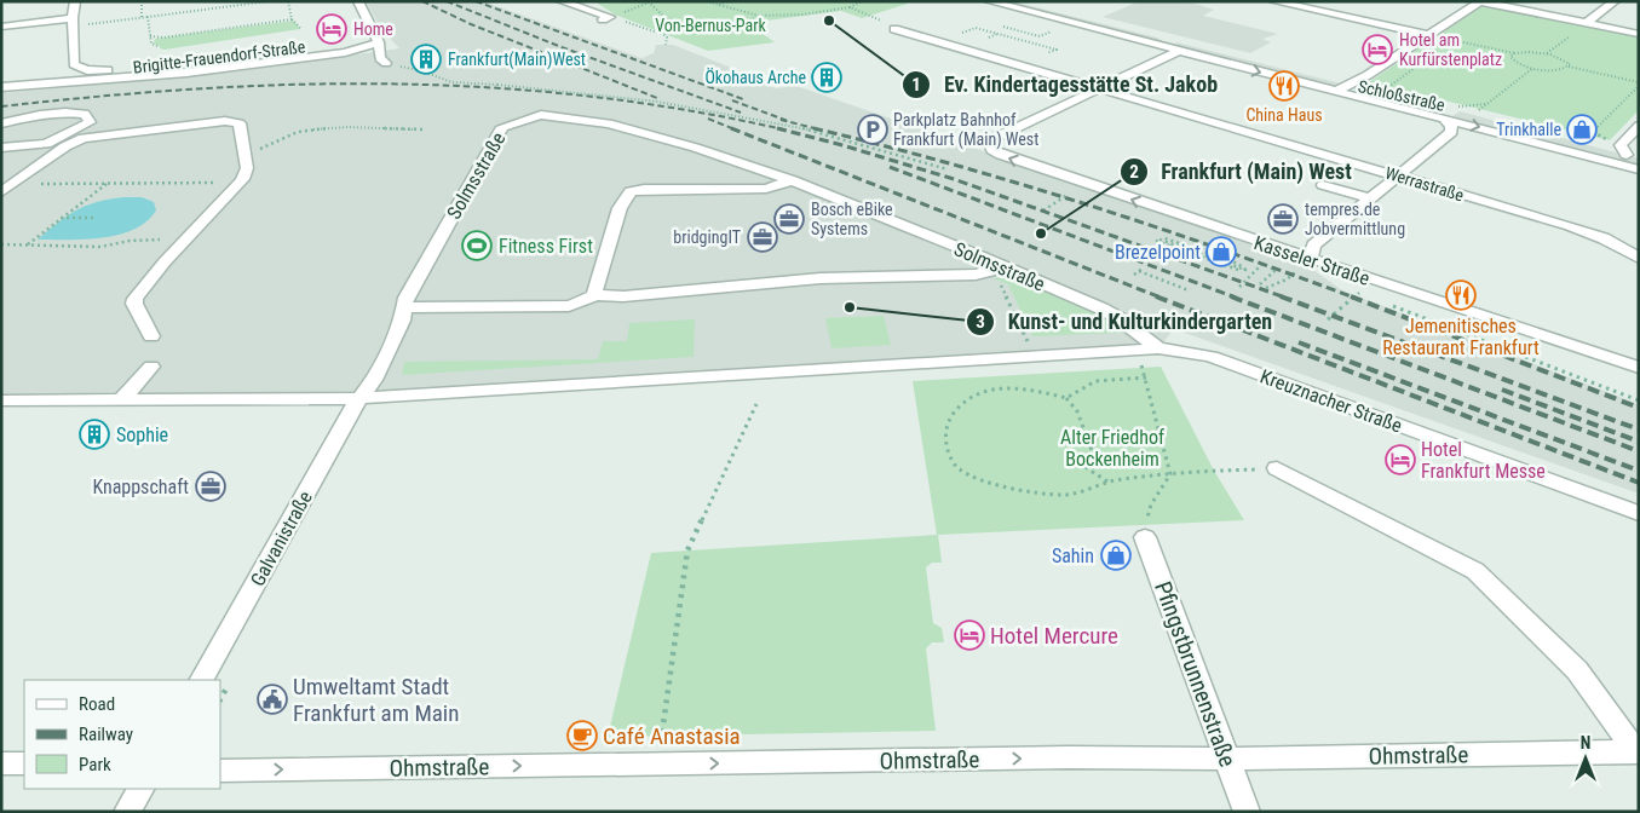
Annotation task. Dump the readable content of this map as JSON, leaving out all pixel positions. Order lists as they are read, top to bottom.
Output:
{
  "streets": {
    "street": [
      "Brigitte-Frauendorf-Straße",
      "Schloßstraße",
      "Solmsstraße",
      "Werrastraße",
      "Kasseler Straße",
      "Kreuznacher Straße",
      "Galvanistraße",
      "Pfingstbrunnenstraße",
      "Ohmstraße"
    ]
  },
  "crossings": [
    ["Solmsstraße", "Kreuznacher Straße"],
    ["Solmsstraße", "Galvanistraße"],
    ["Werrastraße", "Kasseler Straße"],
    ["Pfingstbrunnenstraße", "Ohmstraße"]
  ],
  "one_way": ["Ohmstraße"],
  "parks": ["Von-Bernus-Park", "Alter Friedhof Bockenheim"],
  "places": {
    "other": ["Ev. Kindertagesstätte St. Jakob", "Frankfurt (Main) West", "Kunst- und Kulturkindergarten"],
    "hotel": [
      "Home",
      "Hotel am Kurfürstenplatz",
      "Hotel Frankfurt Messe",
      "Hotel Mercure"
    ],
    "building": ["Frankfurt(Main)West", "Ökohaus Arche", "Sophie"],
    "restaurant": ["China Haus", "Jemenitisches Restaurant Frankfurt"],
    "parking": ["Parkplatz Bahnhof Frankfurt (Main) West"],
    "shop": ["Trinkhalle", "Brezelpoint", "Sahin"],
    "office": [
      "Bosch eBike Systems",
      "tempres.de Jobvermittlung",
      "bridgingIT",
      "Knappschaft"
    ],
    "sports": ["Fitness First"],
    "public building": ["Umweltamt Stadt Frankfurt am Main"],
    "cafe": ["Café Anastasia"]
  },
  "legend": ["Road", "Railway", "Park"],
  "north": "top"
}
